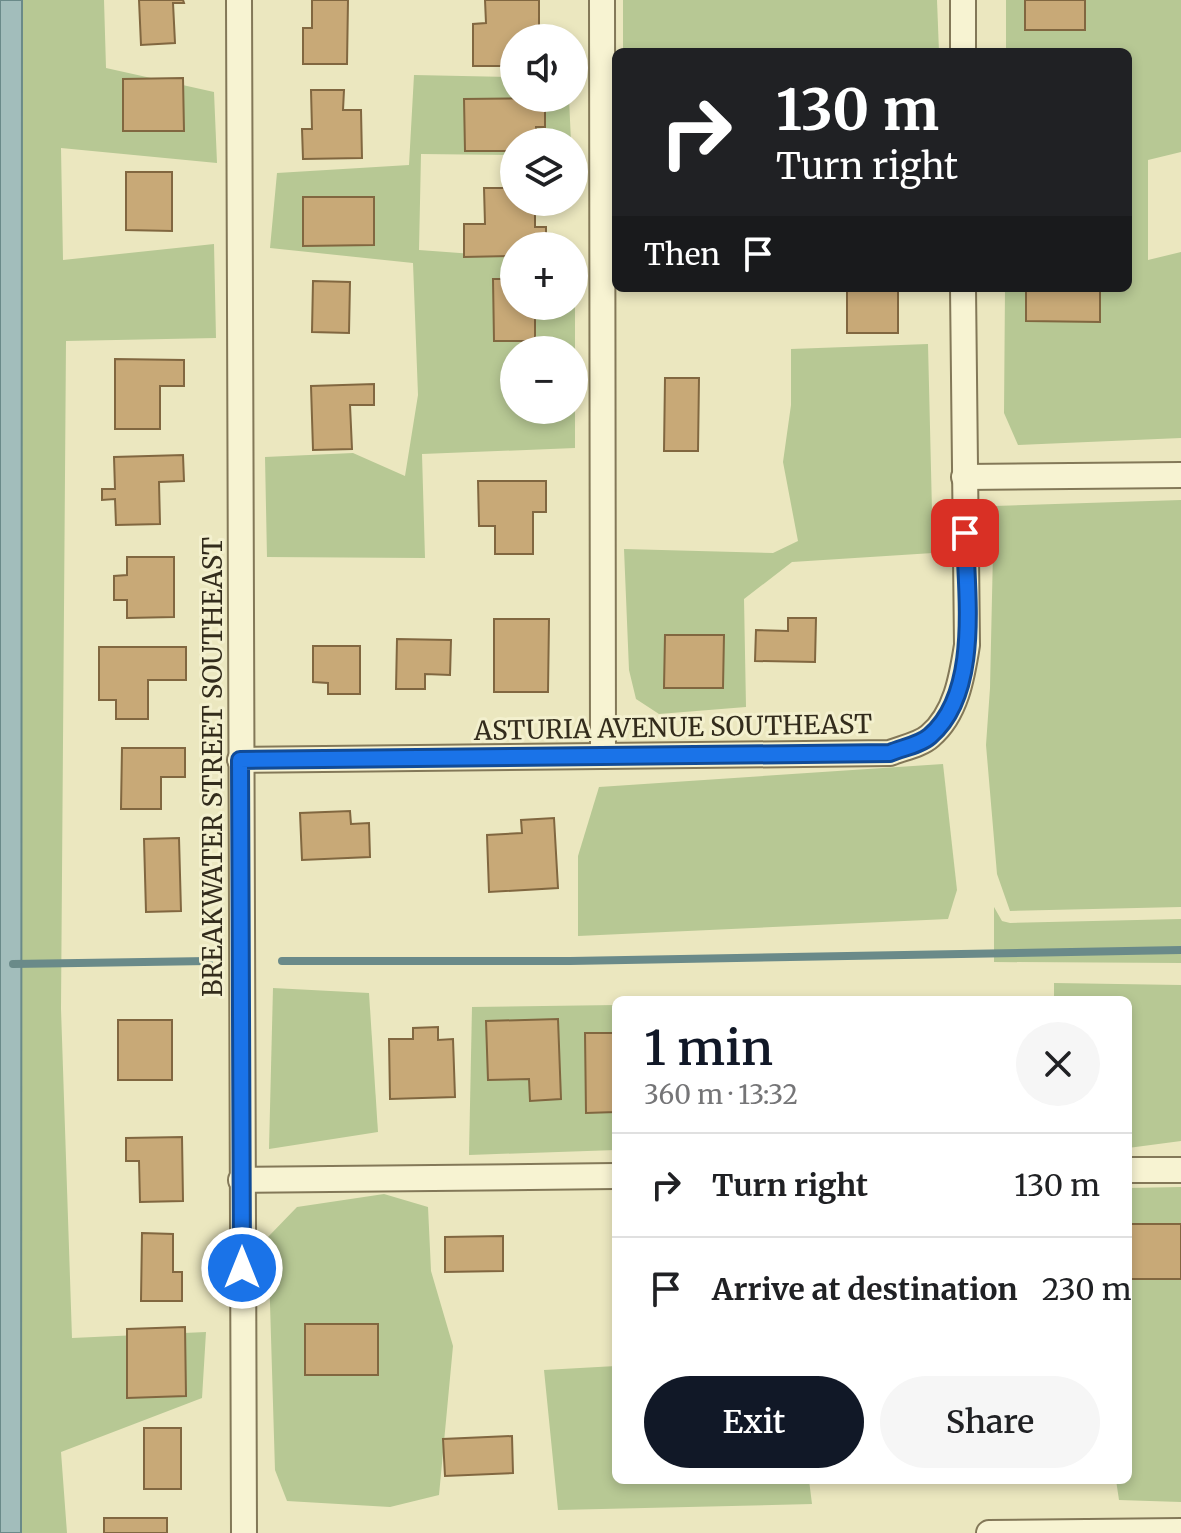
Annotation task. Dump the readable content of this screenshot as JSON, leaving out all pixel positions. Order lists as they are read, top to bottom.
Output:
{
  "streets": {
    "street": ["ASTURIA AVENUE SOUTHEAST", "BREAKWATER STREET SOUTHEAST"]
  },
  "crossings": [
    ["ASTURIA AVENUE SOUTHEAST", "BREAKWATER STREET SOUTHEAST"]
  ],
  "page": {
    "map_buttons": ["+", "−"],
    "turn": ["130 m", "Turn right"],
    "then": "Then",
    "heading": ["1 min", "360 m · 13:32"],
    "list": [
      {
        "name": "Turn right",
        "value": "130 m"
      },
      {
        "name": "Arrive at destination",
        "value": "230 m"
      }
    ],
    "buttons": ["Exit", "Share"]
  }
}
